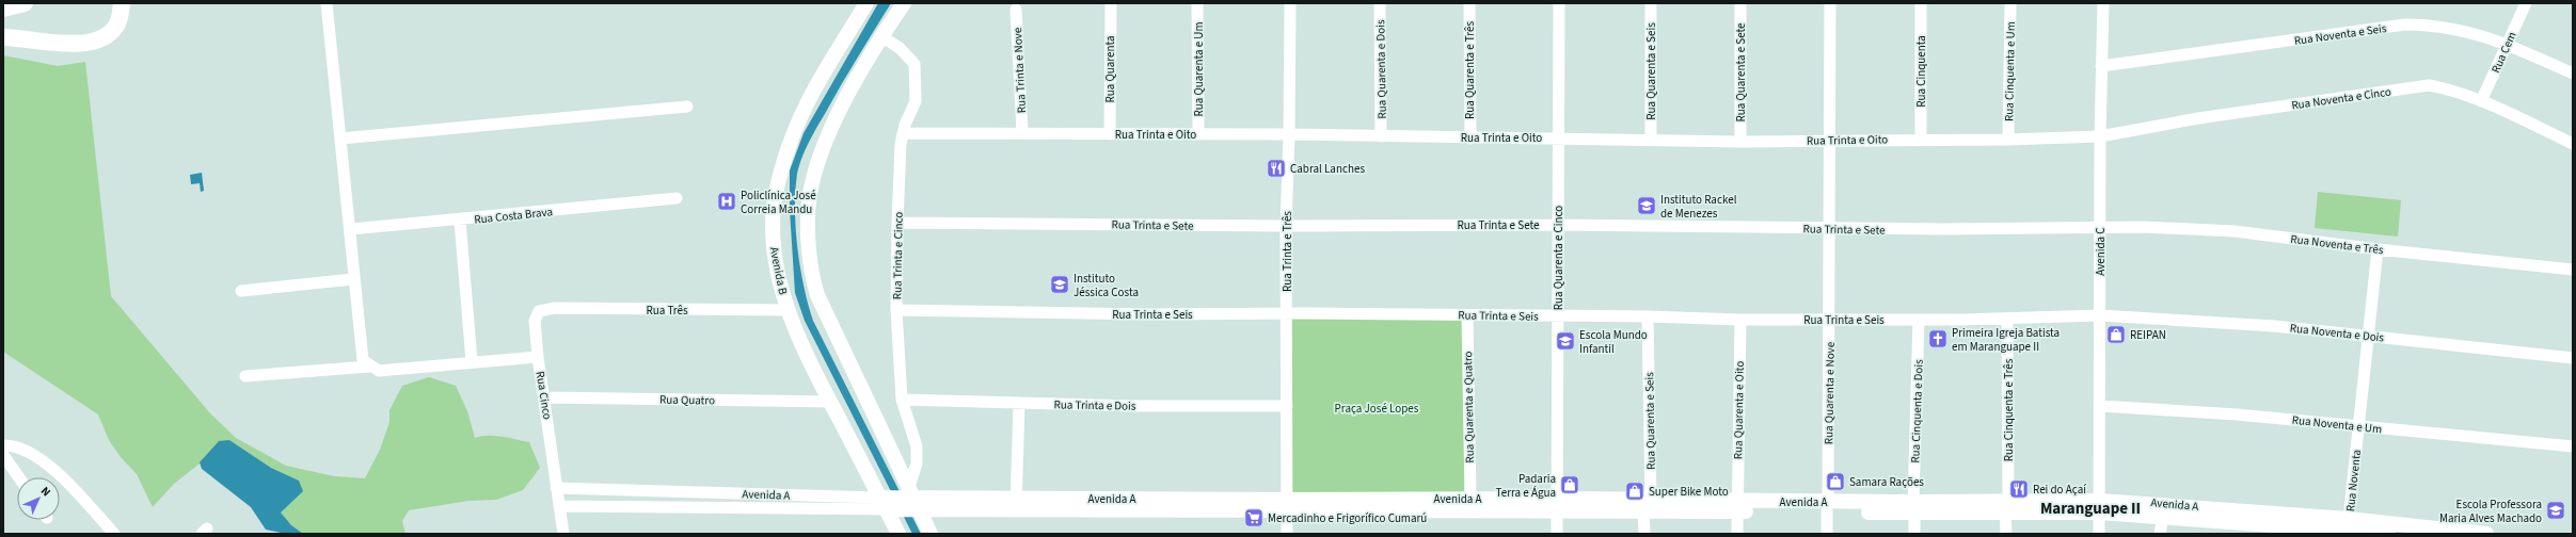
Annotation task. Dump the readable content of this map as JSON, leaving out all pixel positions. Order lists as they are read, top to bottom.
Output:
{
  "streets": {
    "main road": ["Avenida B", "Avenida A"],
    "street": [
      "Rua Noventa e Seis",
      "Rua Cem",
      "Rua Quarenta",
      "Rua Quarenta e Um",
      "Rua Quarenta e Dois",
      "Rua Trinta e Nove",
      "Rua Quarenta e Três",
      "Rua Quarenta e Seis",
      "Rua Cinquenta",
      "Rua Cinquenta e Um",
      "Rua Quarenta e Sete",
      "Rua Noventa e Cinco",
      "Rua Trinta e Oito",
      "Rua Costa Brava",
      "Rua Trinta e Sete",
      "Rua Noventa e Três",
      "Rua Trinta e Três",
      "Avenida C",
      "Rua Trinta e Cinco",
      "Rua Quarenta e Cinco",
      "Rua Três",
      "Rua Trinta e Seis",
      "Rua Noventa e Dois",
      "Rua Quarenta e Nove",
      "Rua Cinco",
      "Rua Quatro",
      "Rua Trinta e Dois",
      "Rua Quarenta e Quatro",
      "Rua Quarenta e Oito",
      "Rua Cinquenta e Três",
      "Rua Cinquenta e Dois",
      "Rua Noventa e Um",
      "Rua Noventa"
    ]
  },
  "crossings": [
    ["Rua Noventa e Seis", "Rua Cem"],
    ["Rua Noventa e Seis", "Avenida C"],
    ["Rua Cem", "Rua Noventa e Cinco"],
    ["Rua Quarenta", "Rua Trinta e Oito"],
    ["Rua Quarenta e Um", "Rua Trinta e Oito"],
    ["Rua Quarenta e Dois", "Rua Trinta e Oito"],
    ["Rua Trinta e Nove", "Rua Trinta e Oito"],
    ["Rua Quarenta e Três", "Rua Trinta e Oito"],
    ["Rua Quarenta e Seis", "Rua Trinta e Oito"],
    ["Rua Quarenta e Seis", "Rua Trinta e Seis"],
    ["Rua Quarenta e Seis", "Avenida A"],
    ["Rua Cinquenta", "Rua Trinta e Oito"],
    ["Rua Cinquenta e Um", "Rua Trinta e Oito"],
    ["Rua Quarenta e Sete", "Rua Trinta e Oito"],
    ["Rua Noventa e Cinco", "Rua Trinta e Oito"],
    ["Rua Noventa e Cinco", "Avenida C"],
    ["Rua Trinta e Oito", "Rua Trinta e Três"],
    ["Rua Trinta e Oito", "Avenida C"],
    ["Rua Trinta e Oito", "Rua Trinta e Cinco"],
    ["Rua Trinta e Oito", "Rua Quarenta e Cinco"],
    ["Rua Trinta e Oito", "Rua Quarenta e Nove"],
    ["Rua Trinta e Sete", "Rua Noventa e Três"],
    ["Rua Trinta e Sete", "Rua Trinta e Três"],
    ["Rua Trinta e Sete", "Avenida C"],
    ["Rua Trinta e Sete", "Rua Trinta e Cinco"],
    ["Rua Trinta e Sete", "Rua Quarenta e Cinco"],
    ["Rua Trinta e Sete", "Rua Quarenta e Nove"],
    ["Rua Noventa e Três", "Avenida C"],
    ["Rua Noventa e Três", "Rua Noventa"],
    ["Rua Trinta e Três", "Rua Trinta e Seis"],
    ["Rua Trinta e Três", "Rua Trinta e Dois"],
    ["Rua Trinta e Três", "Avenida A"],
    ["Avenida C", "Rua Trinta e Seis"],
    ["Avenida C", "Rua Noventa e Dois"],
    ["Avenida C", "Rua Noventa e Um"],
    ["Avenida C", "Avenida A"],
    ["Rua Trinta e Cinco", "Rua Trinta e Seis"],
    ["Rua Trinta e Cinco", "Rua Trinta e Dois"],
    ["Rua Trinta e Cinco", "Avenida A"],
    ["Rua Quarenta e Cinco", "Rua Trinta e Seis"],
    ["Rua Quarenta e Cinco", "Avenida A"],
    ["Avenida B", "Rua Três"],
    ["Avenida B", "Rua Quatro"],
    ["Avenida B", "Avenida A"],
    ["Rua Três", "Rua Cinco"],
    ["Rua Trinta e Seis", "Rua Noventa e Dois"],
    ["Rua Trinta e Seis", "Rua Quarenta e Nove"],
    ["Rua Trinta e Seis", "Rua Quarenta e Quatro"],
    ["Rua Trinta e Seis", "Rua Quarenta e Oito"],
    ["Rua Trinta e Seis", "Rua Cinquenta e Três"],
    ["Rua Trinta e Seis", "Rua Cinquenta e Dois"],
    ["Rua Noventa e Dois", "Rua Noventa"],
    ["Rua Quarenta e Nove", "Avenida A"],
    ["Rua Cinco", "Rua Quatro"],
    ["Rua Cinco", "Avenida A"],
    ["Rua Quarenta e Quatro", "Avenida A"],
    ["Rua Quarenta e Oito", "Avenida A"],
    ["Rua Cinquenta e Três", "Avenida A"],
    ["Rua Cinquenta e Dois", "Avenida A"],
    ["Rua Noventa e Um", "Rua Noventa"],
    ["Rua Noventa", "Avenida A"]
  ],
  "districts": ["Maranguape II"],
  "parks": ["Praça José Lopes"],
  "places": {
    "restaurant": ["Cabral Lanches", "Rei do Açaí"],
    "hospital": ["Policlínica José Correia Mandu"],
    "school or university": [
      "Instituto Rackel de Menezes",
      "Instituto Jéssica Costa",
      "Escola Mundo Infantil",
      "Escola Professora Maria Alves Machado"
    ],
    "shop": [
      "REIPAN",
      "Samara Rações",
      "Padaria Terra e Água",
      "Super Bike Moto"
    ],
    "church": ["Primeira Igreja Batista em Maranguape II"],
    "supermarket": ["Mercadinho e Frigorífico Cumarú"]
  },
  "north": "top right"
}
